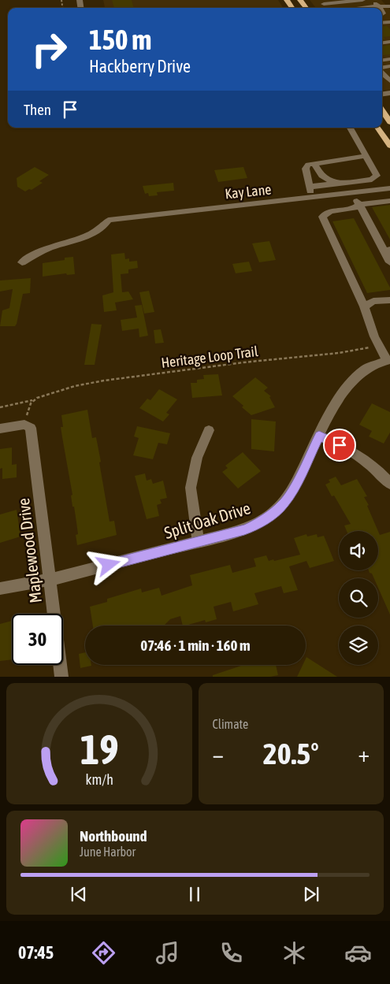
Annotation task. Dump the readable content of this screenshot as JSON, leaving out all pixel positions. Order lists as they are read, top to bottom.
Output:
{
  "streets": {
    "street": ["Kay Lane", "Split Oak Drive", "Maplewood Drive"],
    "path": ["Heritage Loop Trail"]
  },
  "crossings": [
    ["Split Oak Drive", "Maplewood Drive"]
  ],
  "page": {
    "turn": ["150 m", "Hackberry Drive"],
    "then": "Then",
    "limit": "30",
    "trip": "07:46 · 1 min · 160 m",
    "tile": "Climate",
    "heat": ["−", "20.5°", "+"],
    "song": ["Northbound", "June Harbor"],
    "tabs": "07:45",
    "gauge": ["19", "km/h"]
  }
}
